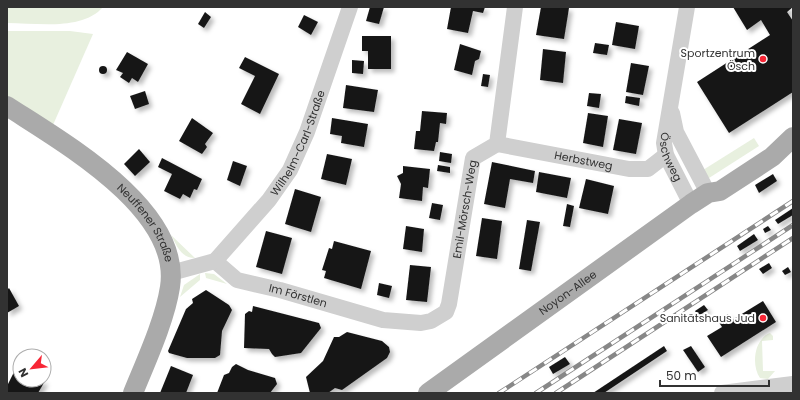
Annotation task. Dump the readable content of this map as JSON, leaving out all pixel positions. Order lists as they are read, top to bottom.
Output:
{
  "streets": {
    "main road": ["Neuffener Straße", "Noyon-Allee"],
    "street": [
      "Wilhelm-Carl-Straße",
      "Öschweg",
      "Herbstweg",
      "Emil-Mörsch-Weg",
      "Im Förstlen"
    ]
  },
  "crossings": [
    ["Wilhelm-Carl-Straße", "Im Förstlen"],
    ["Öschweg", "Herbstweg"],
    ["Öschweg", "Noyon-Allee"],
    ["Herbstweg", "Emil-Mörsch-Weg"],
    ["Emil-Mörsch-Weg", "Im Förstlen"]
  ],
  "places": ["Sportzentrum Ösch", "Sanitätshaus Jud"],
  "scale_bar": "50 m",
  "north": "bottom left"
}
